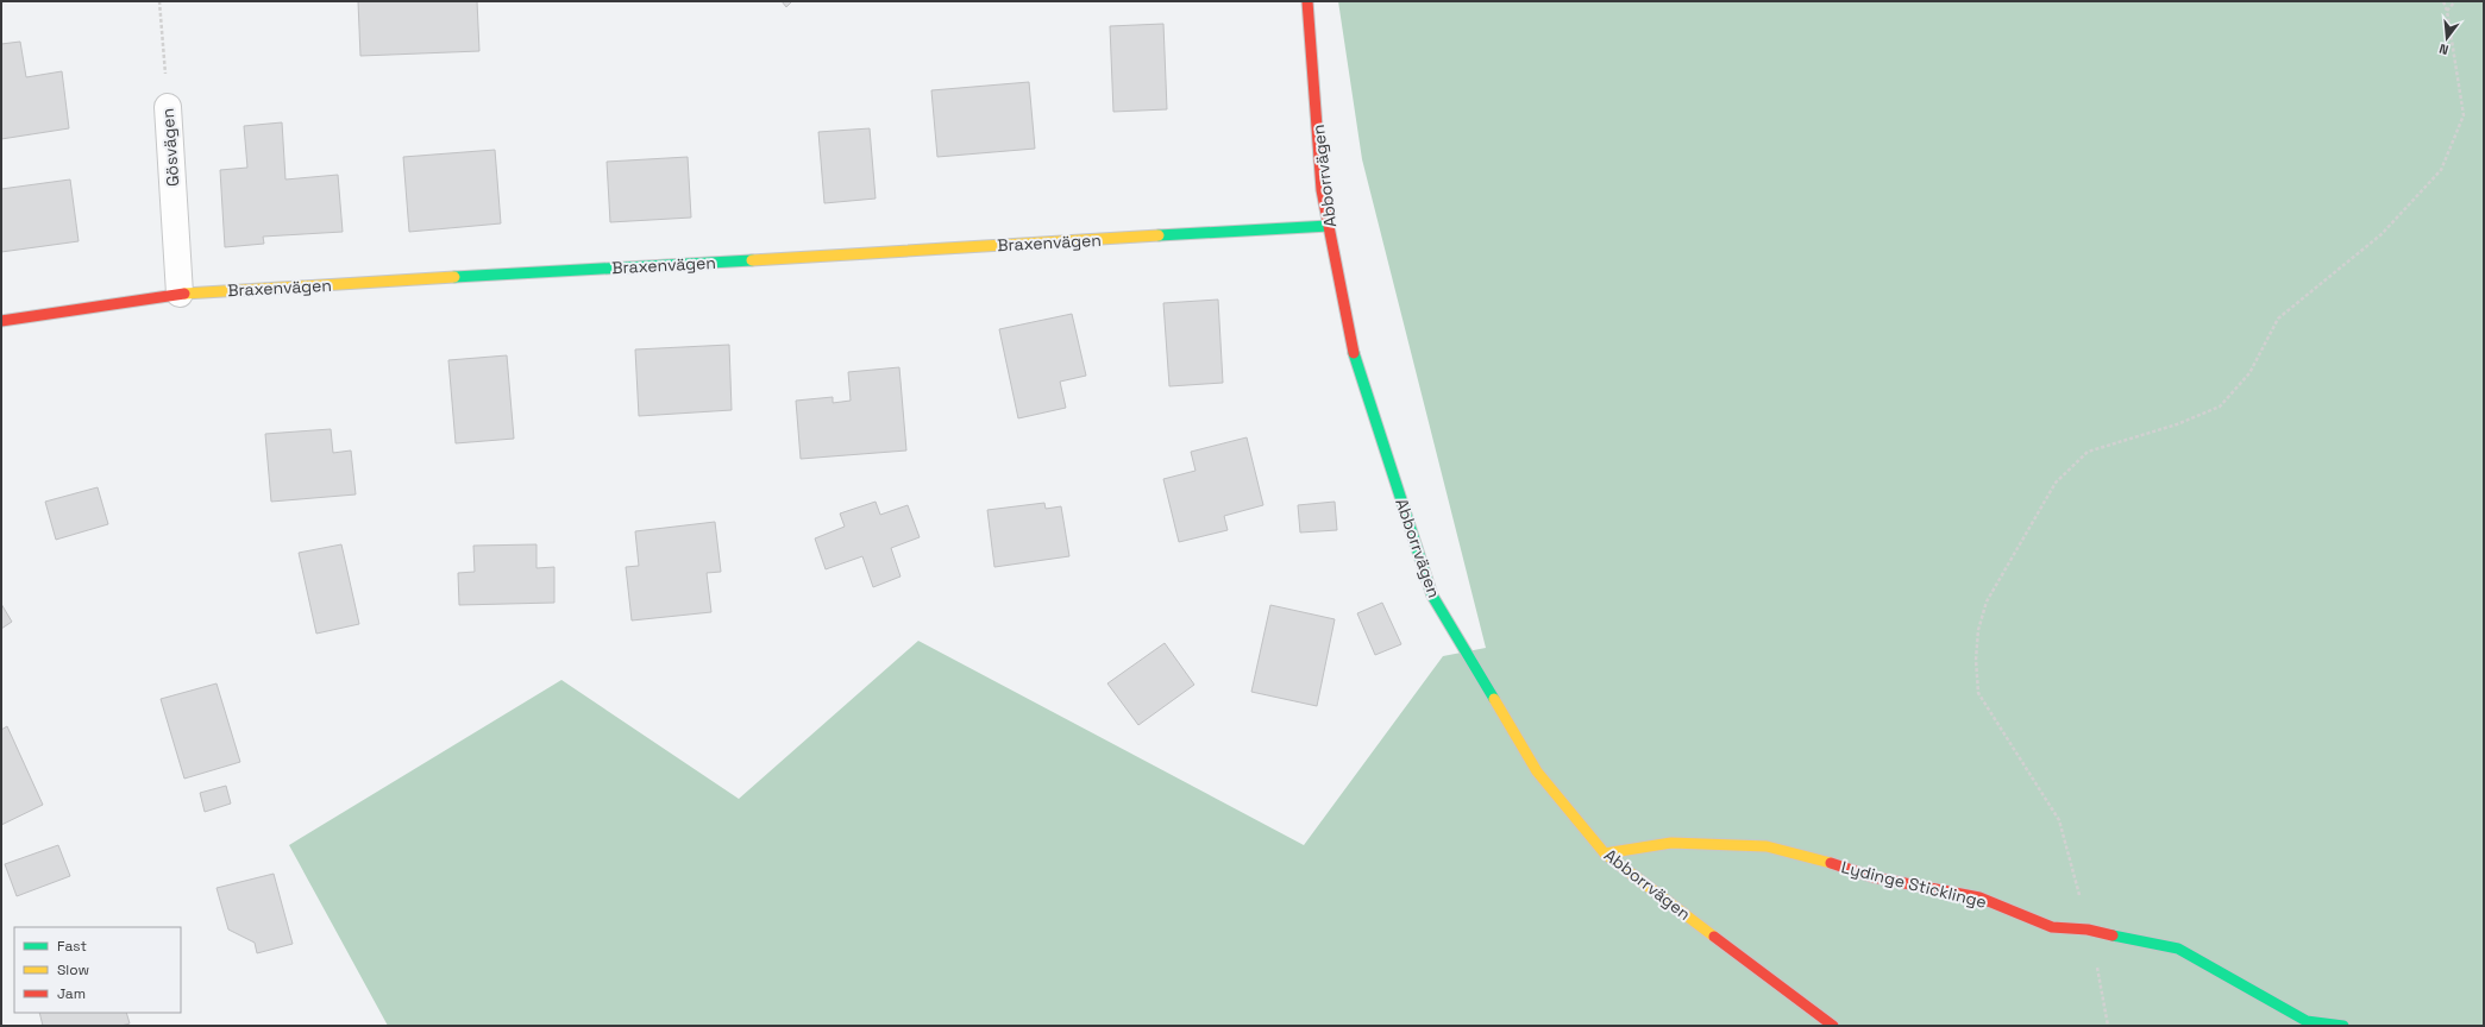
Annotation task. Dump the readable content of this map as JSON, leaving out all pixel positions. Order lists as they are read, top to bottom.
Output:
{
  "streets": {
    "street": [
      "Gösvägen",
      "Abborrvägen",
      "Braxenvägen",
      "Lydinge Sticklinge"
    ]
  },
  "crossings": [
    ["Gösvägen", "Braxenvägen"],
    ["Abborrvägen", "Braxenvägen"],
    ["Abborrvägen", "Lydinge Sticklinge"]
  ],
  "legend": ["Fast", "Slow", "Jam"],
  "north": "bottom"
}
